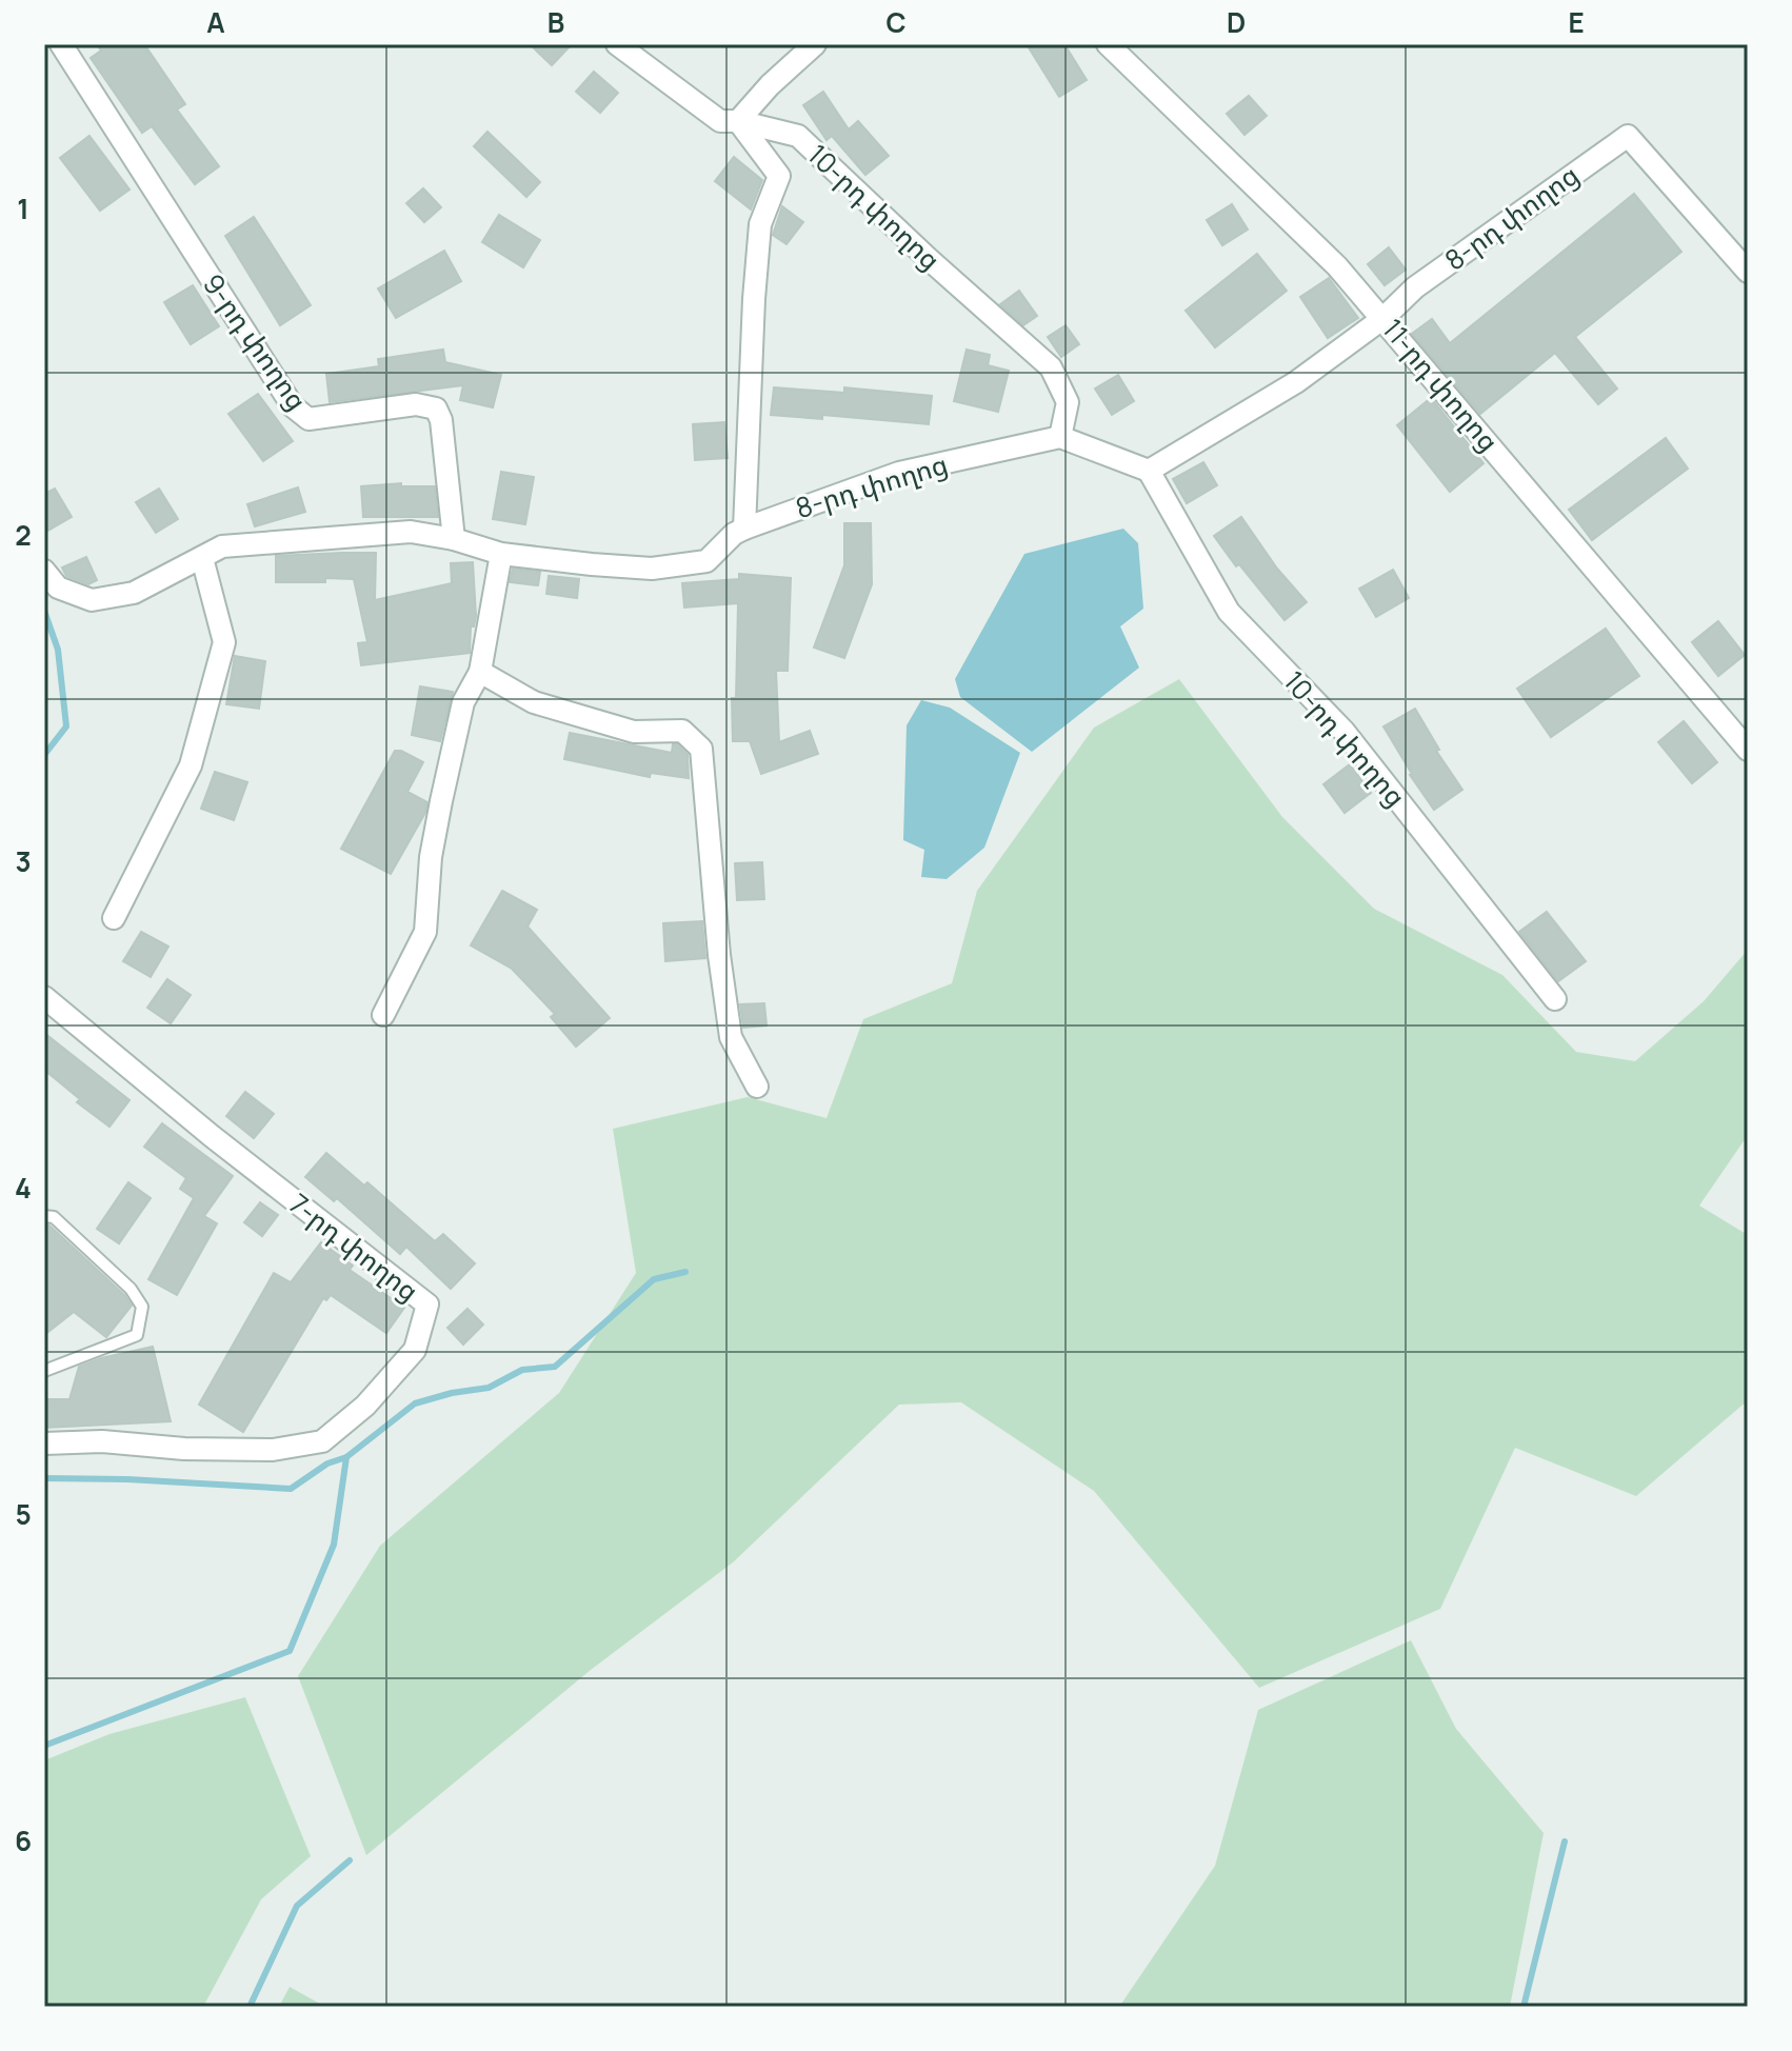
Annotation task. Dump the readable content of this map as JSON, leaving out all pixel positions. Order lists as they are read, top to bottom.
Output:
{
  "streets": {
    "street": [
      "10-րդ փողոց",
      "8-րդ փողոց",
      "9-րդ փողոց",
      "11-րդ փողոց",
      "7-րդ փողոց"
    ]
  },
  "crossings": [
    ["10-րդ փողոց", "8-րդ փողոց"],
    ["8-րդ փողոց", "9-րդ փողոց"],
    ["8-րդ փողոց", "11-րդ փողոց"]
  ],
  "grid": {
    "columns": [
      "A",
      "B",
      "C",
      "D",
      "E"
    ],
    "rows": [
      "1",
      "2",
      "3",
      "4",
      "5",
      "6"
    ]
  }
}
